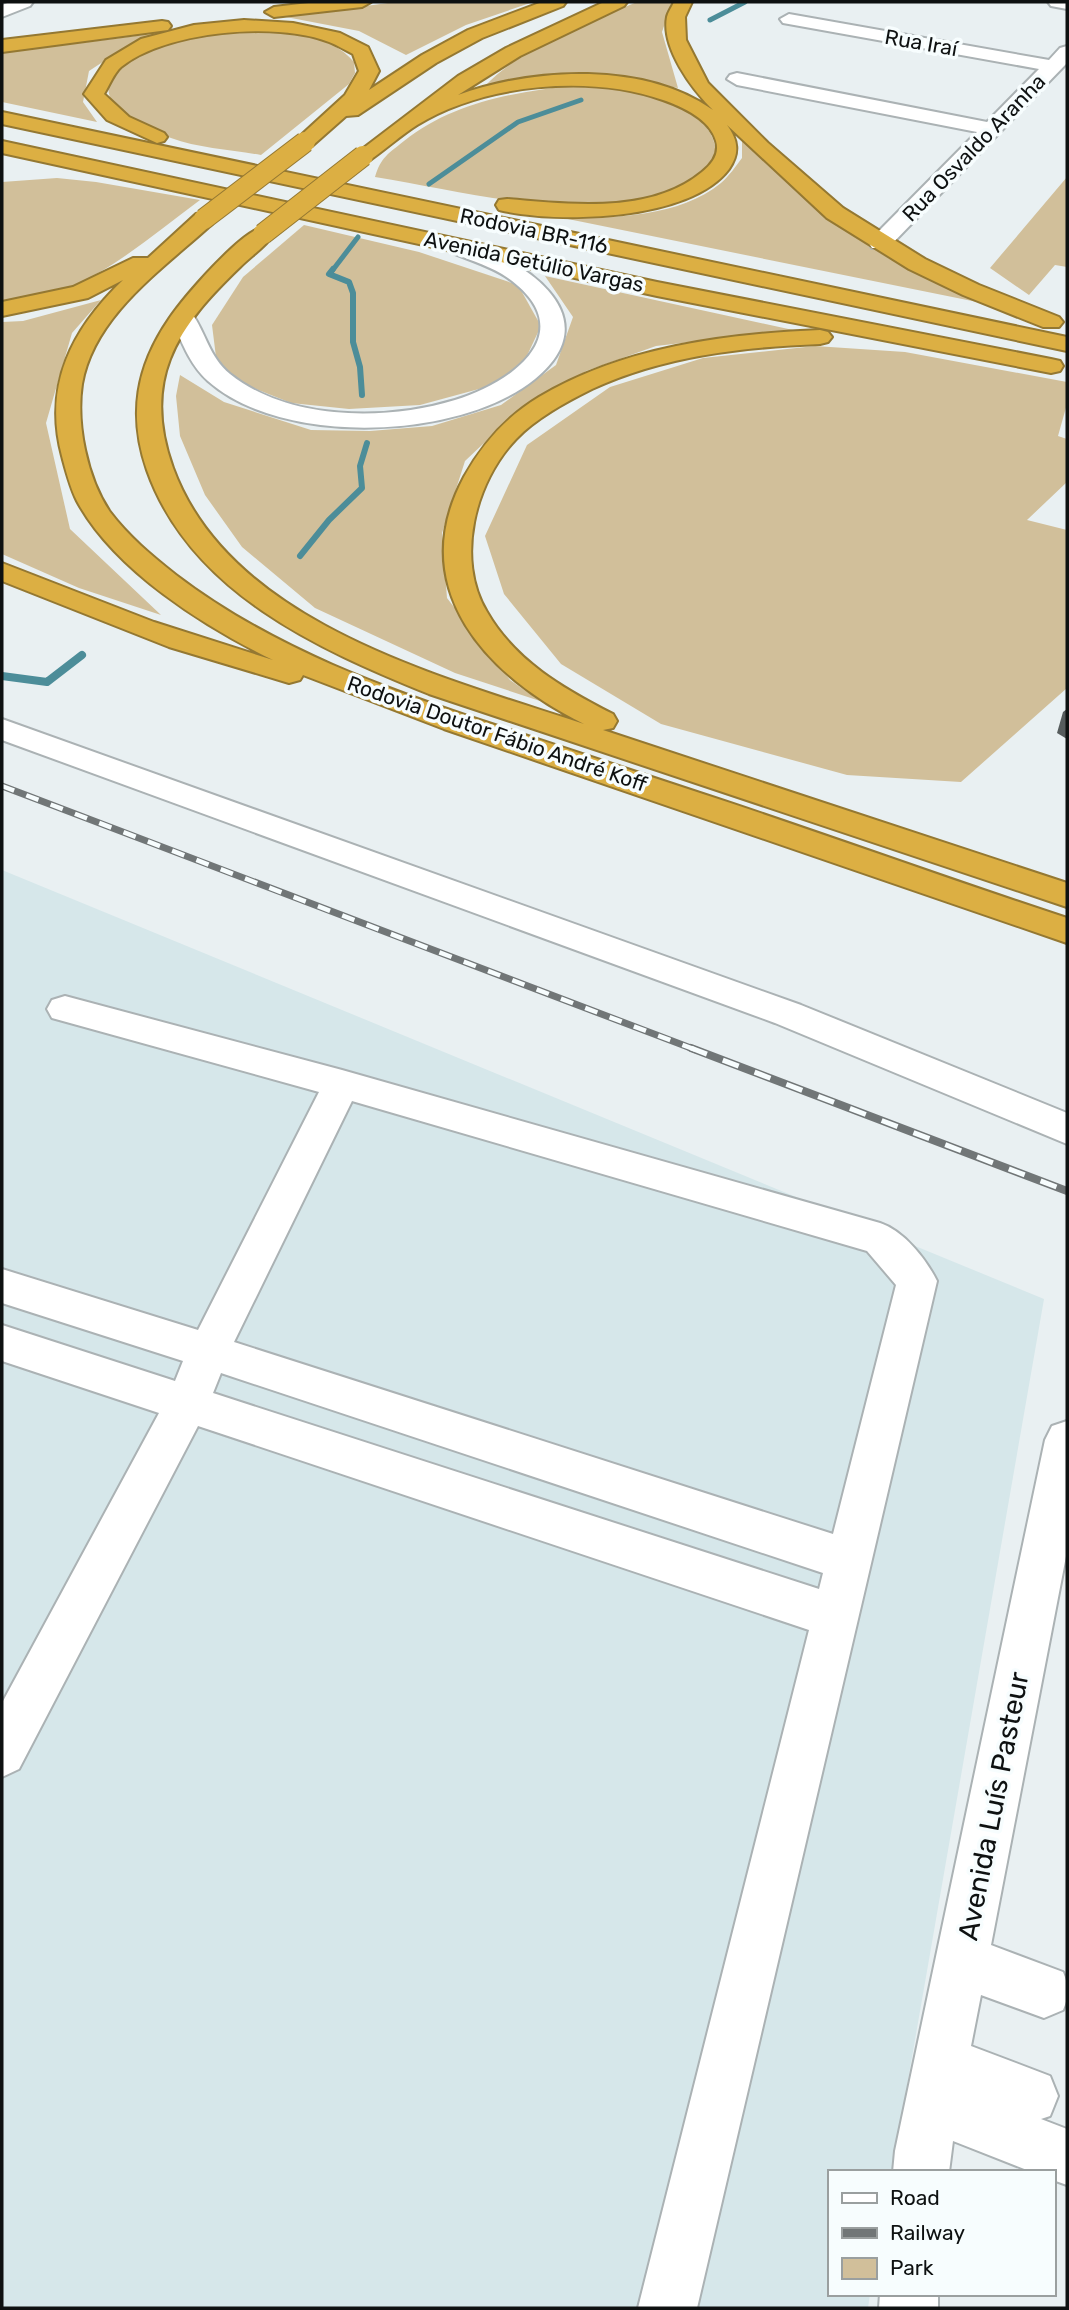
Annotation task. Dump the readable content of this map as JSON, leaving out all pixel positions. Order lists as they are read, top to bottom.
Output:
{
  "streets": {
    "highway": ["Rodovia BR-116", "Avenida Getúlio Vargas", "Rodovia Doutor Fábio André Koff"],
    "street": ["Rua Iraí", "Rua Osvaldo Aranha", "Avenida Luís Pasteur"]
  },
  "crossings": [
    ["Rua Iraí", "Rua Osvaldo Aranha"],
    ["Rodovia BR-116", "Avenida Getúlio Vargas"]
  ],
  "legend": ["Road", "Railway", "Park"]
}
